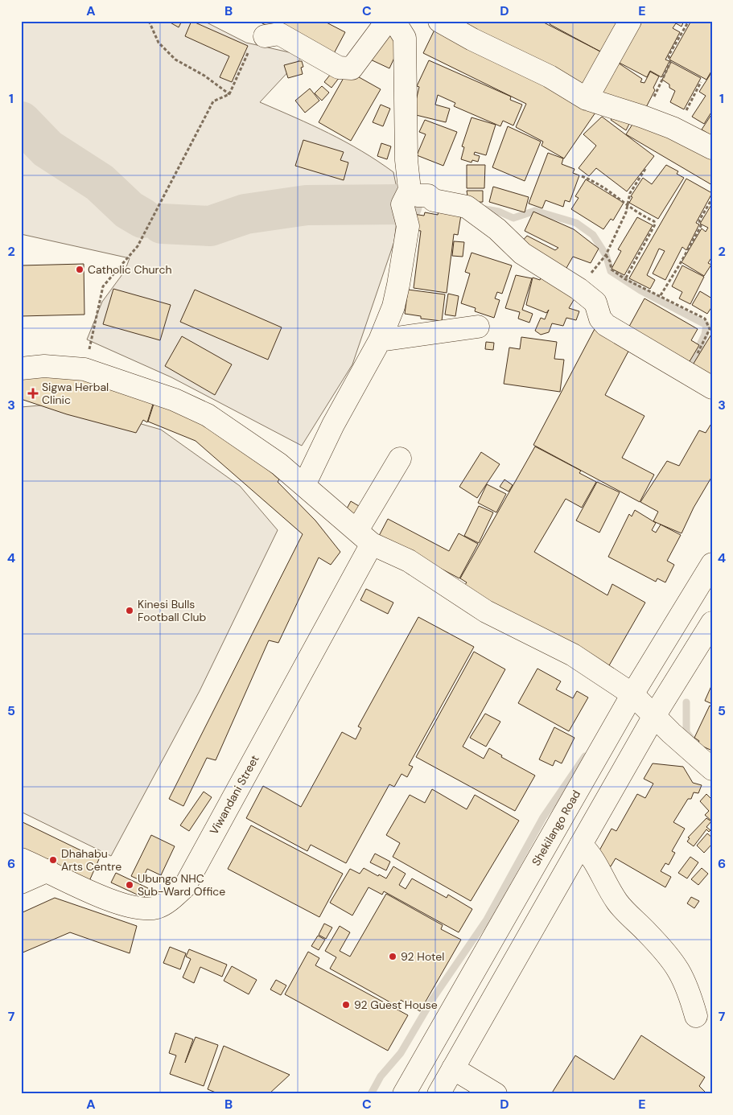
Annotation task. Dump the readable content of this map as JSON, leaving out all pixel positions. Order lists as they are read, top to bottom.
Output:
{
  "streets": {
    "street": ["Viwandani Street", "Shekilango Road"]
  },
  "places": {
    "other": [
      "Catholic Church",
      "Kinesi Bulls Football Club",
      "Dhahabu Arts Centre",
      "Ubungo NHC Sub-Ward Office",
      "92 Hotel",
      "92 Guest House"
    ],
    "health": ["Sigwa Herbal Clinic"]
  },
  "grid": {
    "columns": [
      "A",
      "B",
      "C",
      "D",
      "E"
    ],
    "rows": [
      "1",
      "2",
      "3",
      "4",
      "5",
      "6",
      "7"
    ]
  }
}
